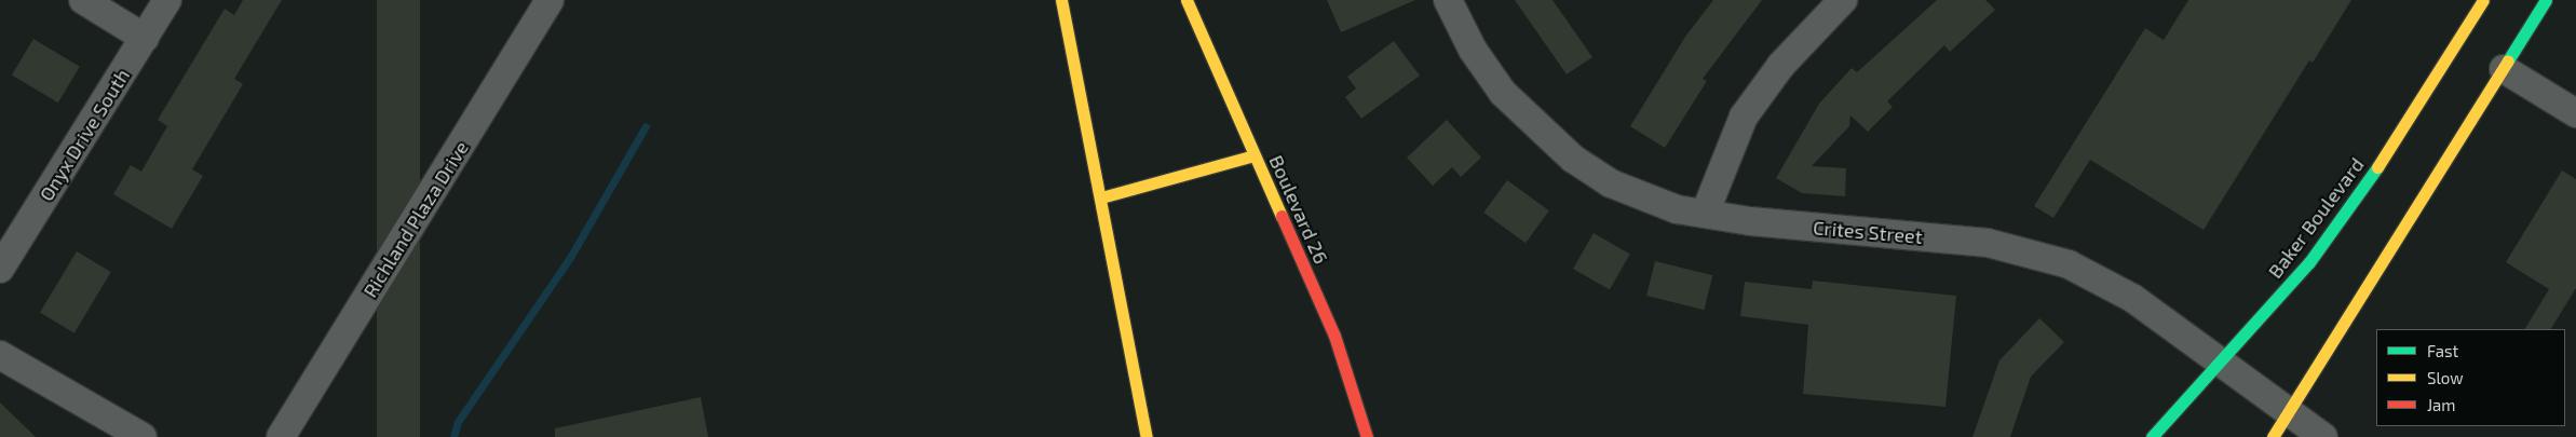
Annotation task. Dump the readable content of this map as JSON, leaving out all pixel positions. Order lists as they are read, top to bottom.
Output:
{
  "streets": {
    "main road": ["Boulevard 26", "Baker Boulevard"],
    "street": ["Onyx Drive South", "Richland Plaza Drive", "Crites Street"]
  },
  "crossings": [
    ["Baker Boulevard", "Crites Street"]
  ],
  "legend": ["Fast", "Slow", "Jam"]
}
